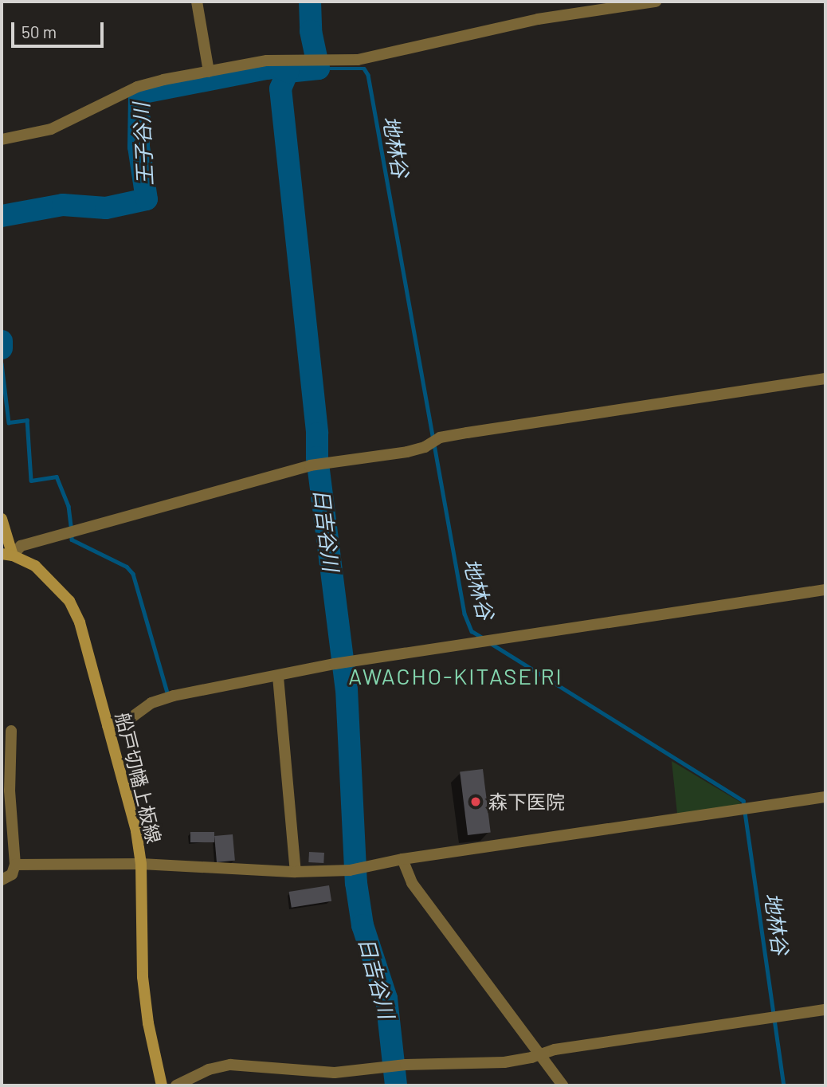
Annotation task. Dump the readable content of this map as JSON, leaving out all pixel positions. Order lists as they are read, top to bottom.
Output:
{
  "streets": {
    "main road": ["船戸切幡上板線"]
  },
  "districts": ["AWACHO-KITASEIRI"],
  "water": ["王子谷川", "地林谷", "日吉谷川"],
  "places": ["森下医院"],
  "scale_bar": "50 m"
}
